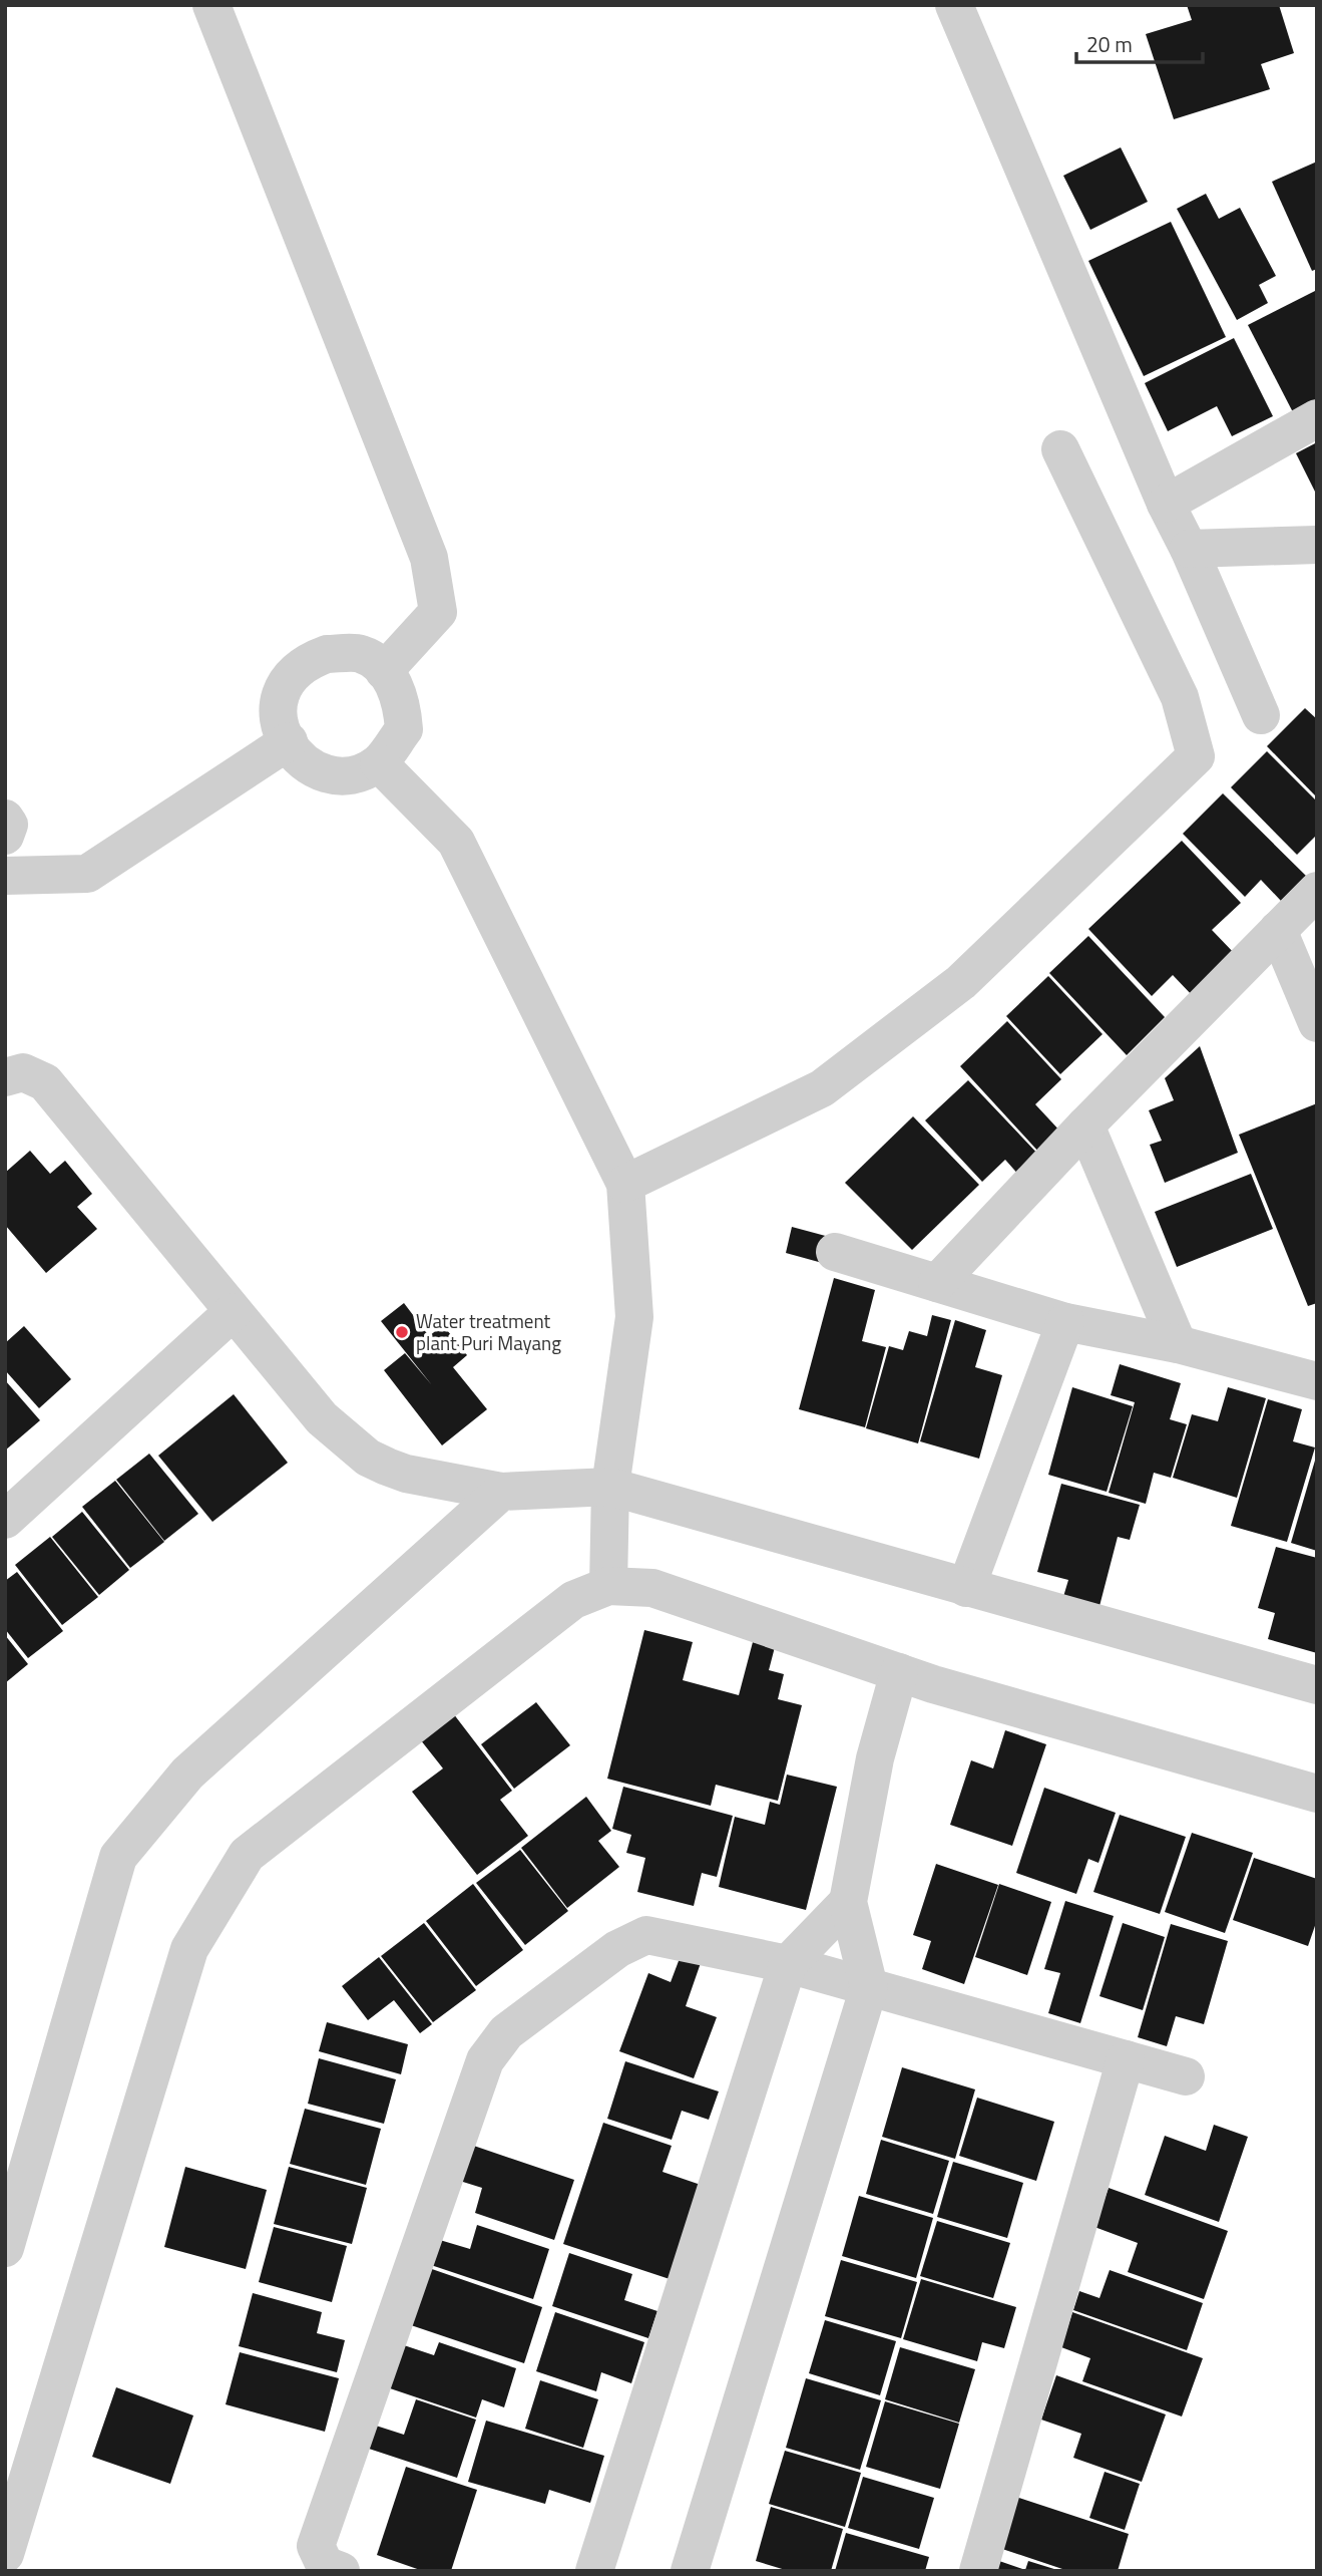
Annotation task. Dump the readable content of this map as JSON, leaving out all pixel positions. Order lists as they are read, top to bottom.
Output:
{
  "places": ["Water treatment plant Puri Mayang"],
  "scale_bar": "20 m"
}
